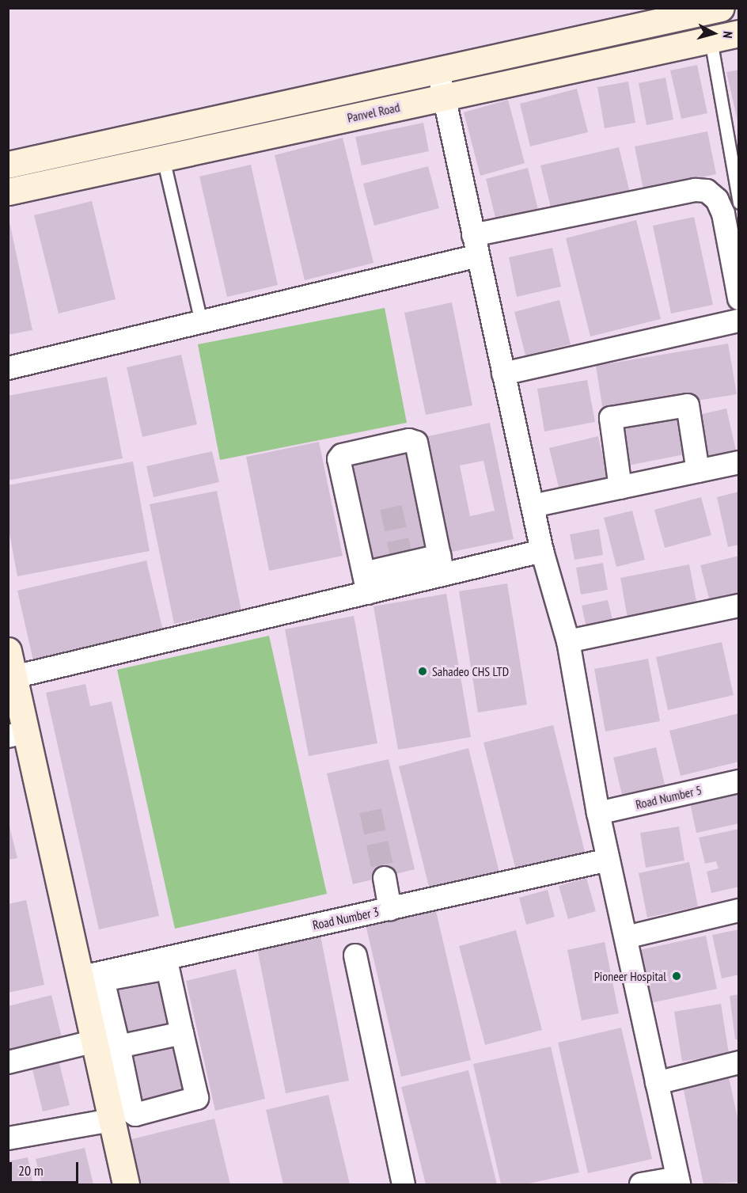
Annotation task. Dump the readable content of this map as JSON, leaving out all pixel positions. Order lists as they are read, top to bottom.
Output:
{
  "streets": {
    "street": ["Panvel Road", "Road Number 5", "Road Number 3"]
  },
  "places": ["Sahadeo CHS LTD", "Pioneer Hospital"],
  "scale_bar": "20 m",
  "north": "right"
}
